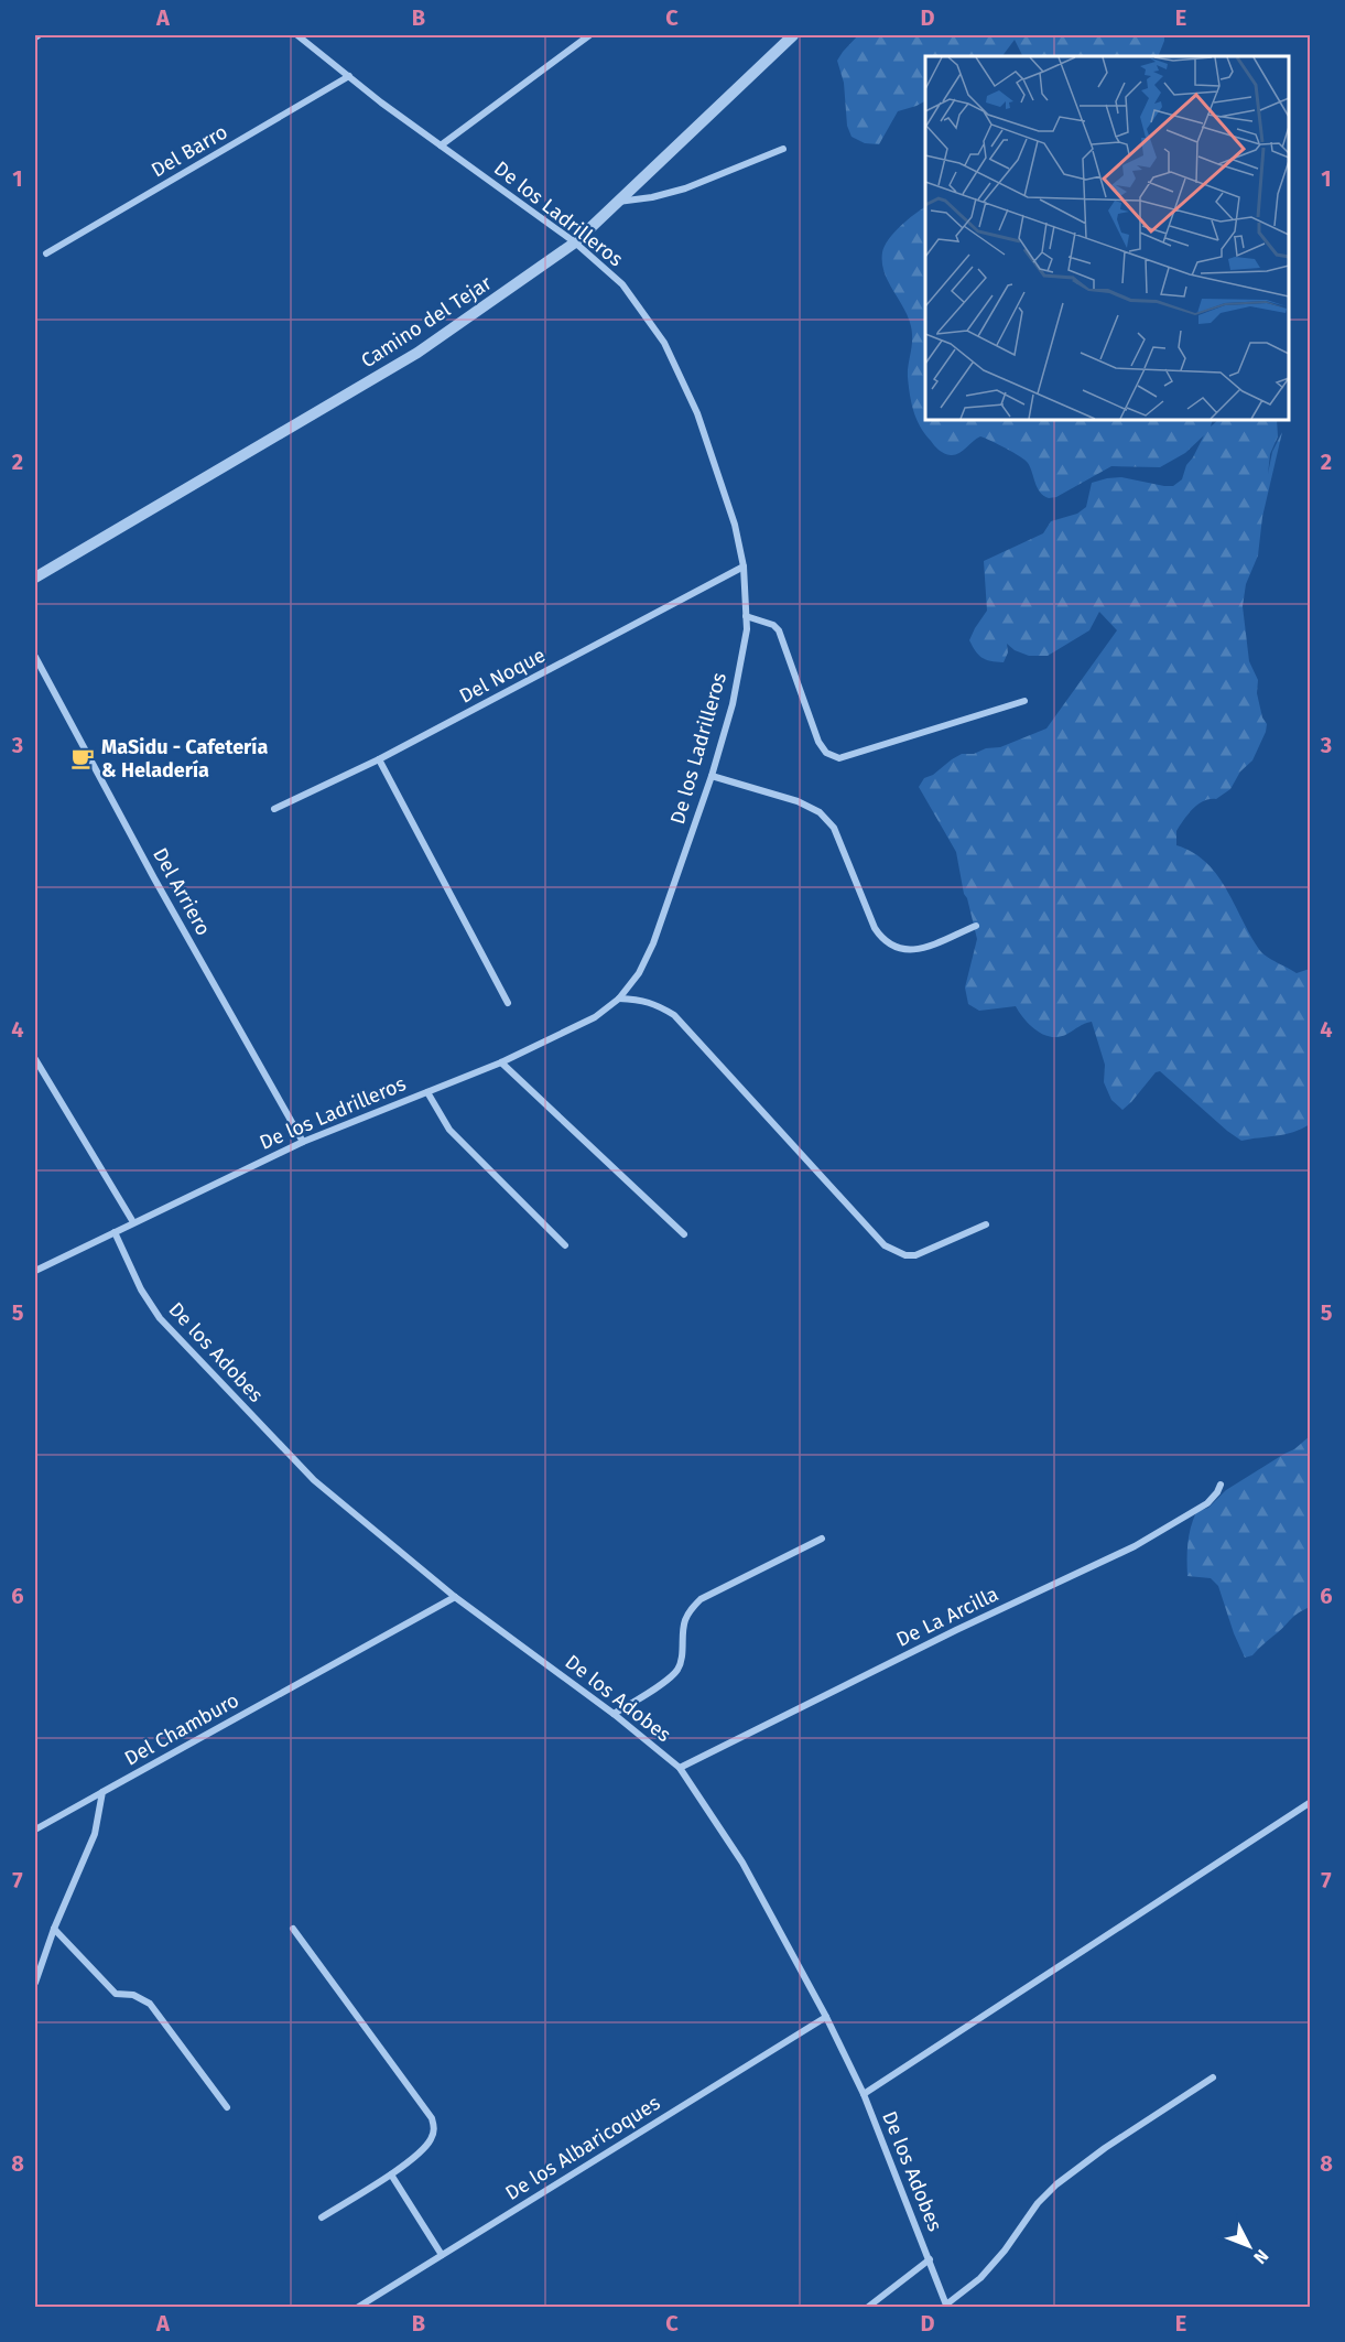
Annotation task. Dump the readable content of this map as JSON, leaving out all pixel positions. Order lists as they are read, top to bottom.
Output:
{
  "streets": {
    "street": [
      "Del Barro",
      "De los Ladrilleros",
      "Camino del Tejar",
      "Del Noque",
      "Del Arriero",
      "De los Adobes",
      "De La Arcilla",
      "Del Chamburo",
      "De los Albaricoques"
    ]
  },
  "crossings": [
    ["Del Barro", "De los Ladrilleros"],
    ["De los Ladrilleros", "Camino del Tejar"],
    ["De los Ladrilleros", "Del Noque"],
    ["De los Ladrilleros", "Del Arriero"],
    ["De los Ladrilleros", "De los Adobes"],
    ["De los Adobes", "De La Arcilla"],
    ["De los Adobes", "Del Chamburo"],
    ["De los Adobes", "De los Albaricoques"]
  ],
  "places": {
    "cafe": ["MaSidu - Cafetería & Heladería"]
  },
  "north": "bottom right",
  "grid": {
    "columns": [
      "A",
      "B",
      "C",
      "D",
      "E"
    ],
    "rows": [
      "1",
      "2",
      "3",
      "4",
      "5",
      "6",
      "7",
      "8"
    ]
  }
}
